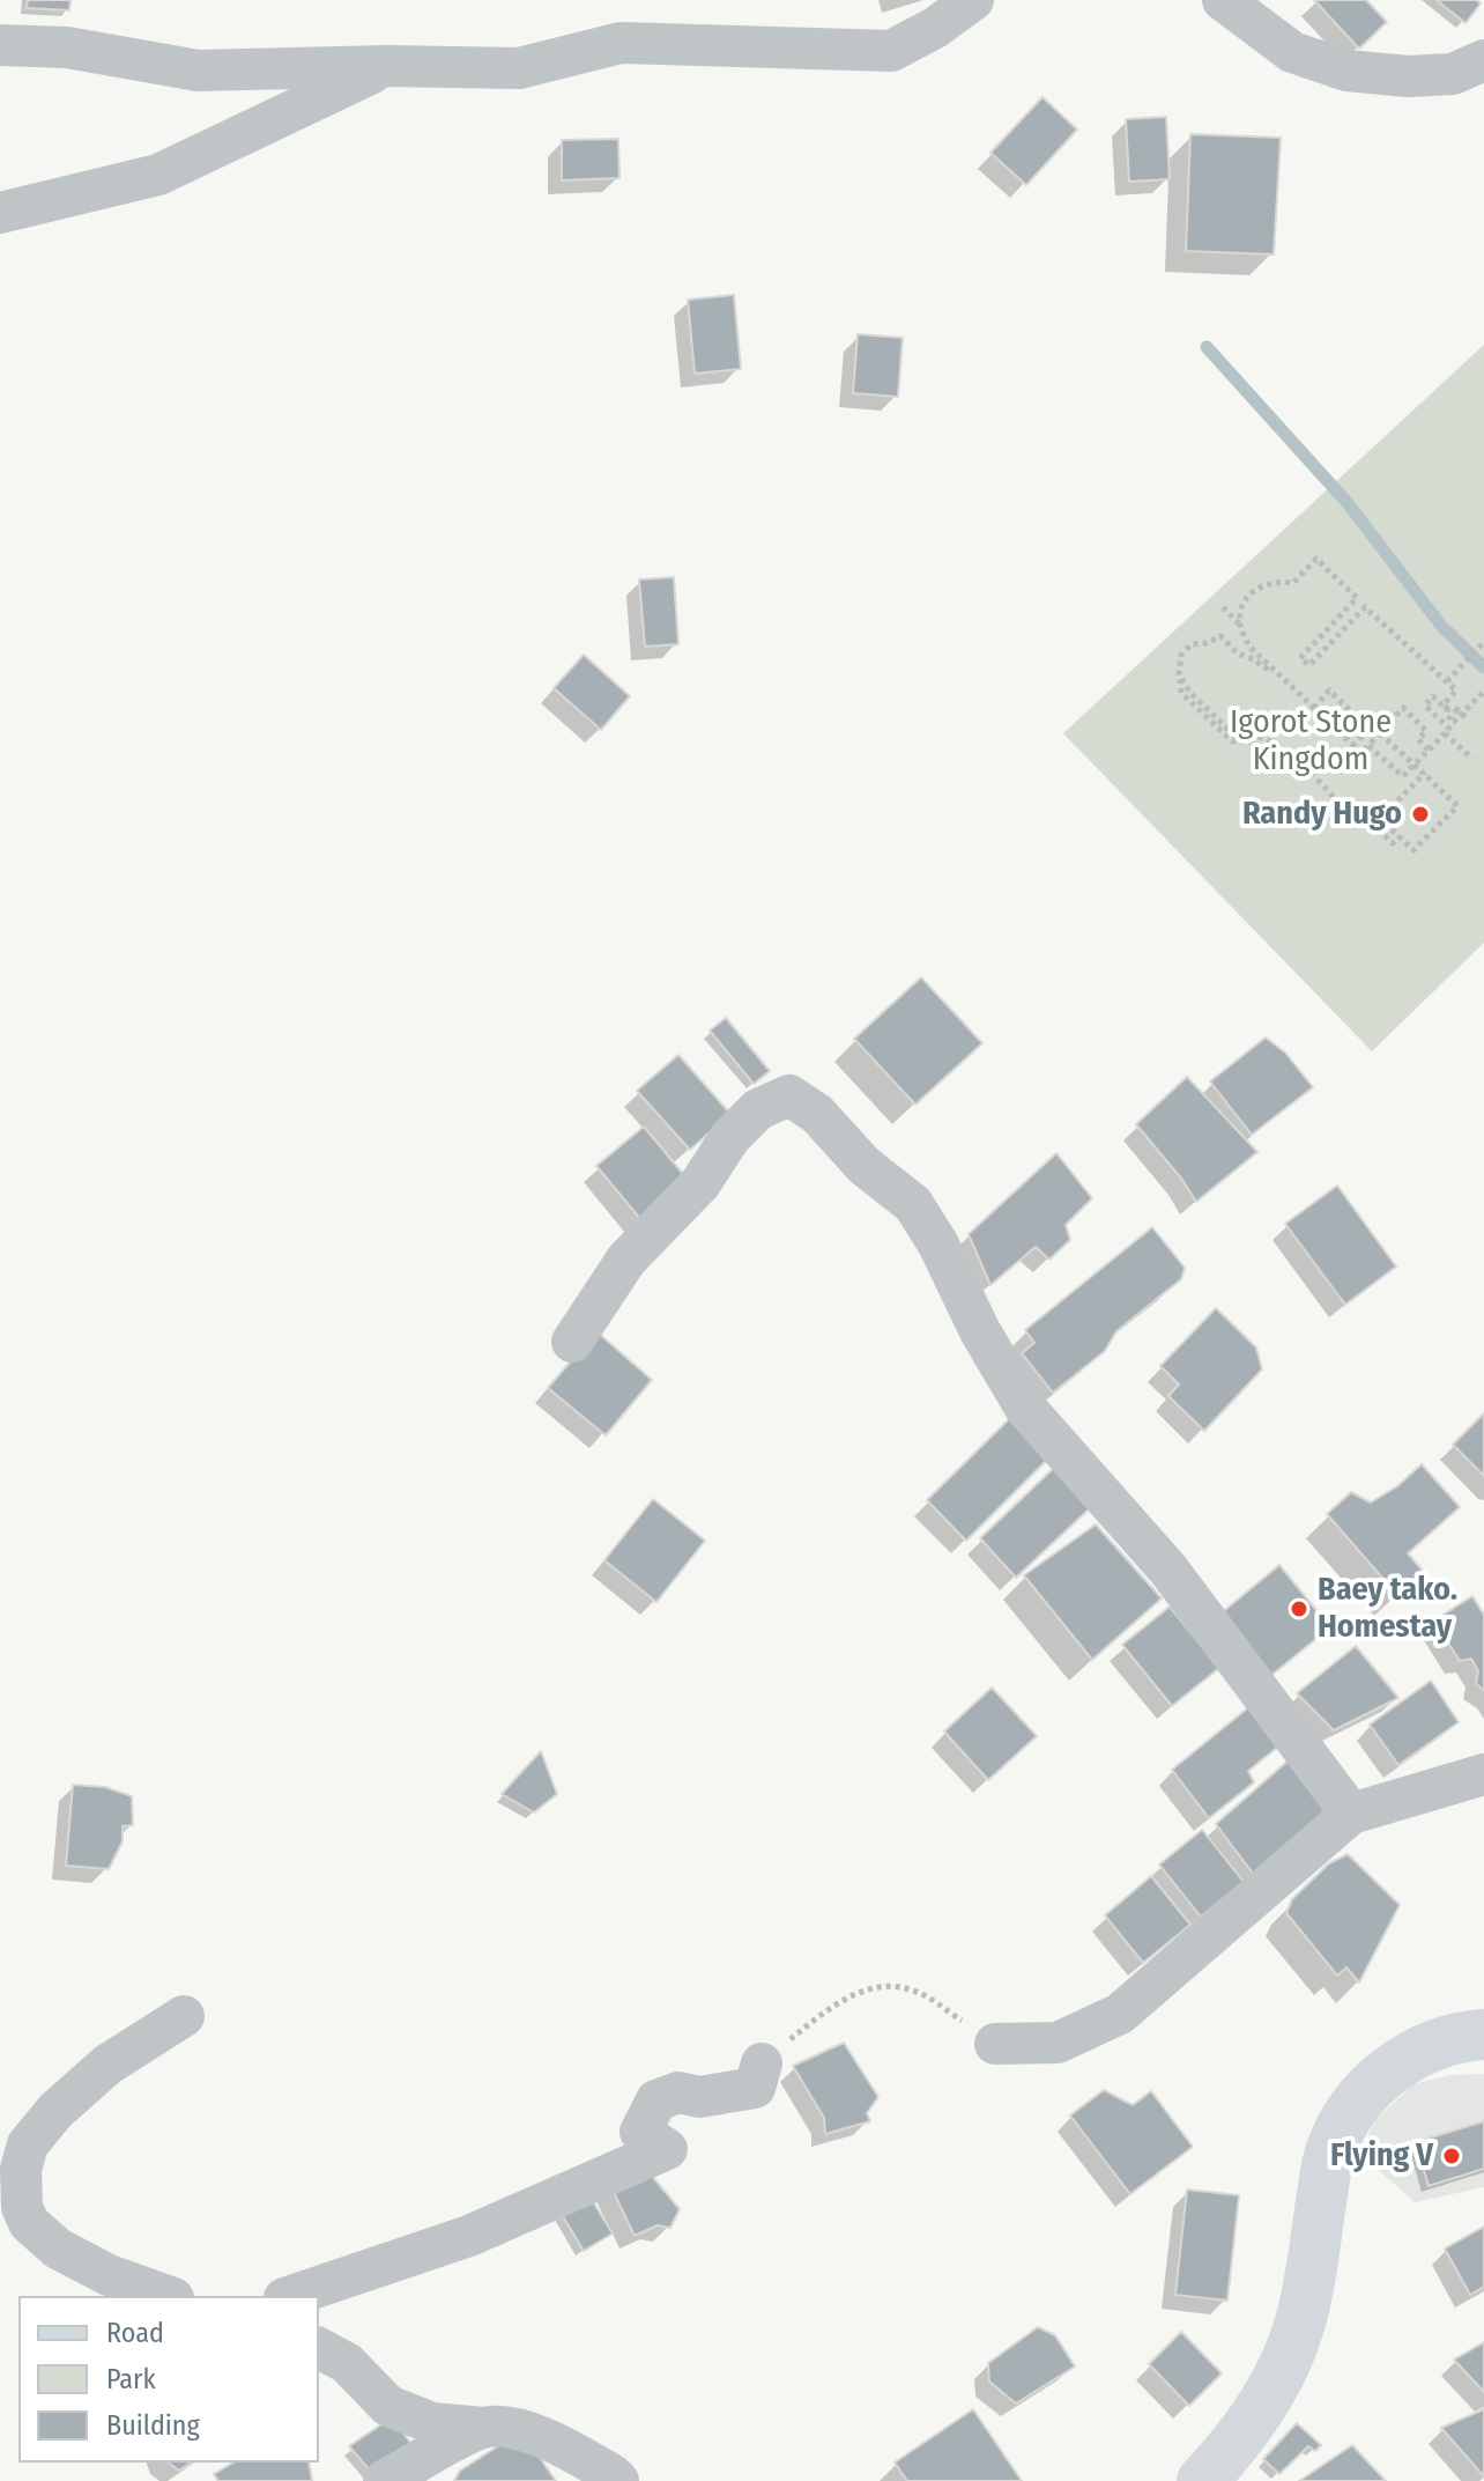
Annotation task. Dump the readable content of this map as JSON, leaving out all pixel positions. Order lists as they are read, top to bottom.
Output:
{
  "parks": ["Igorot Stone Kingdom"],
  "places": ["Randy Hugo", "Baey tako. Homestay", "Flying V"],
  "legend": ["Road", "Park", "Building"]
}
